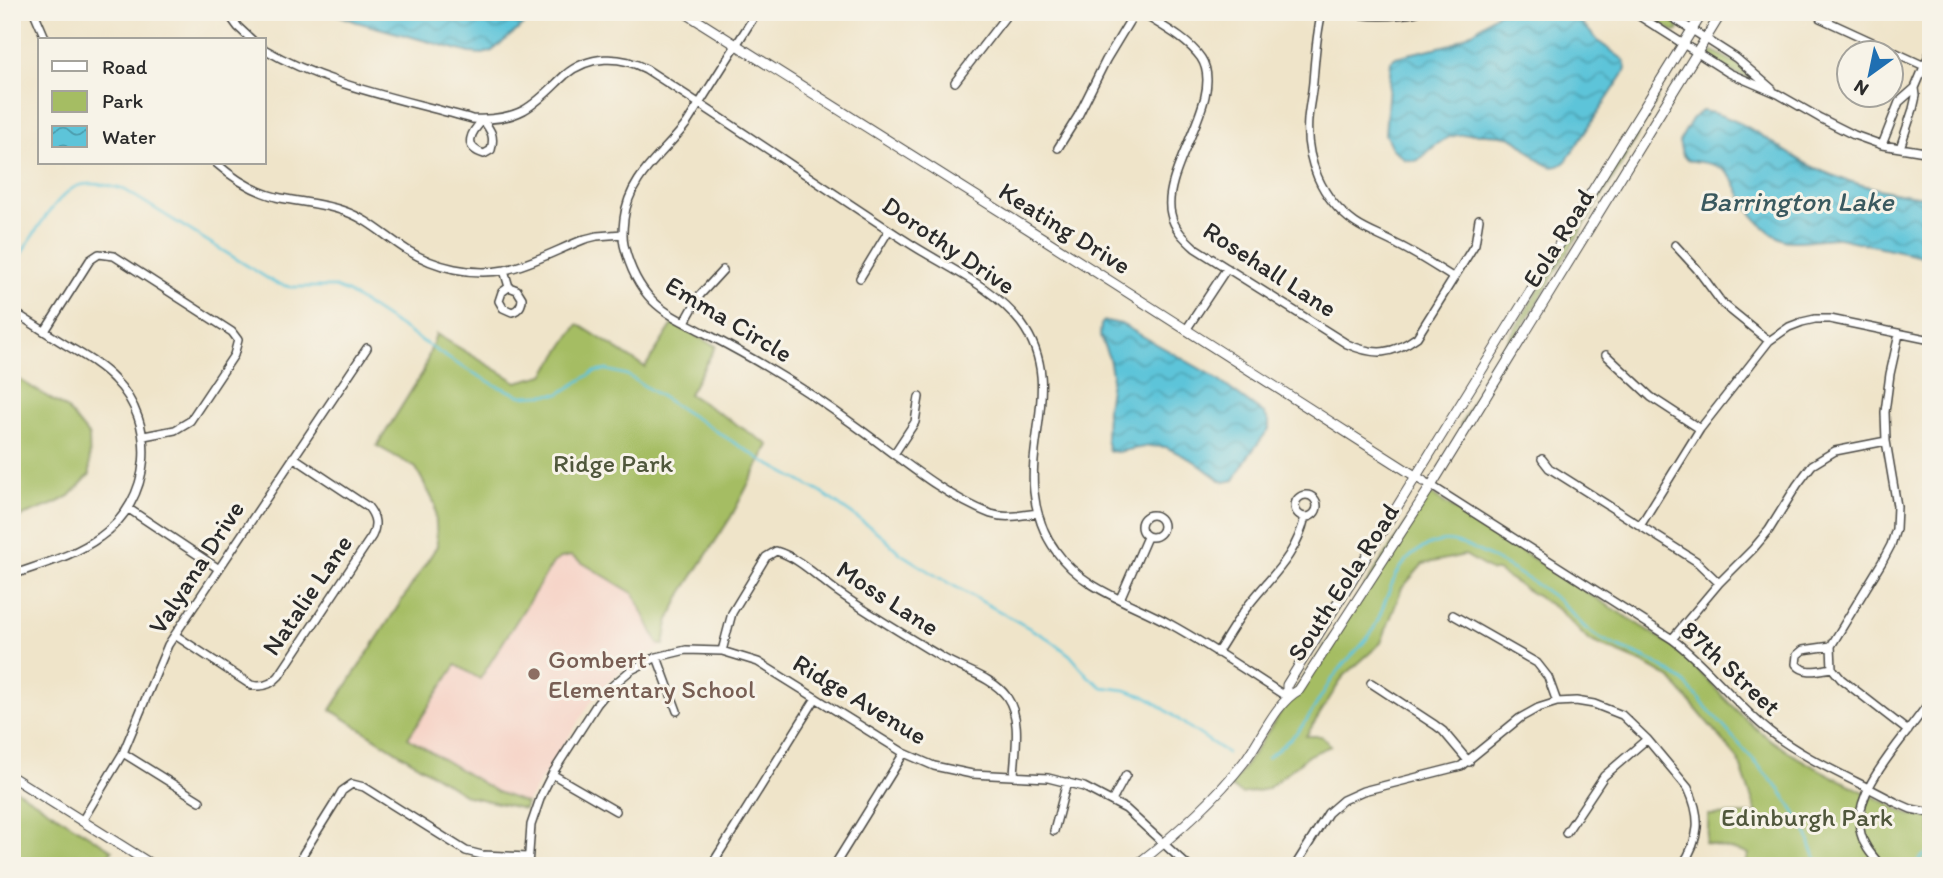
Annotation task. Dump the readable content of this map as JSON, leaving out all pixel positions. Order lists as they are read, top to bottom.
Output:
{
  "streets": {
    "street": [
      "Keating Drive",
      "Eola Road",
      "Dorothy Drive",
      "Rosehall Lane",
      "Emma Circle",
      "Valyana Drive",
      "South Eola Road",
      "Natalie Lane",
      "Moss Lane",
      "87th Street",
      "Ridge Avenue"
    ]
  },
  "crossings": [
    ["Keating Drive", "Eola Road"],
    ["Keating Drive", "Emma Circle"],
    ["Keating Drive", "South Eola Road"],
    ["Keating Drive", "87th Street"],
    ["Eola Road", "South Eola Road"],
    ["Eola Road", "87th Street"],
    ["Dorothy Drive", "Emma Circle"],
    ["Dorothy Drive", "South Eola Road"],
    ["Valyana Drive", "Natalie Lane"],
    ["South Eola Road", "87th Street"],
    ["South Eola Road", "Ridge Avenue"],
    ["Moss Lane", "Ridge Avenue"]
  ],
  "water": ["Barrington Lake"],
  "parks": ["Ridge Park", "Edinburgh Park"],
  "places": ["Gombert Elementary School"],
  "legend": ["Road", "Park", "Water"],
  "north": "bottom left"
}
